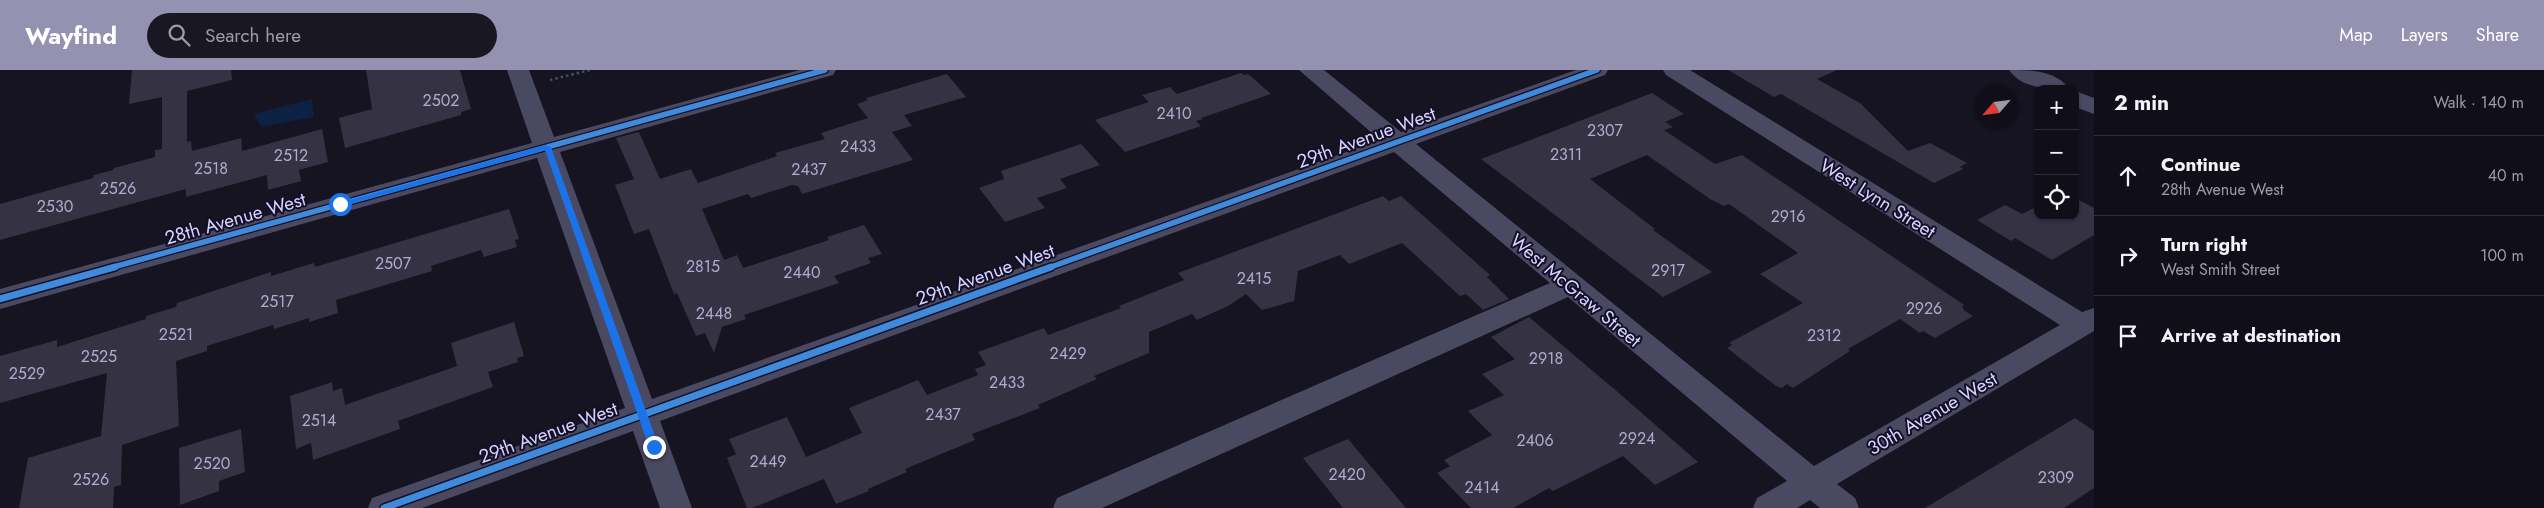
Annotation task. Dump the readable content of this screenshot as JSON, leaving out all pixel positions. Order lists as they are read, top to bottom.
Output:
{
  "streets": {
    "street": [
      "29th Avenue West",
      "West Lynn Street",
      "28th Avenue West",
      "West McGraw Street",
      "30th Avenue West"
    ]
  },
  "crossings": [
    ["29th Avenue West", "West McGraw Street"],
    ["West Lynn Street", "30th Avenue West"],
    ["West McGraw Street", "30th Avenue West"]
  ],
  "house_numbers": [
    "2502",
    "2410",
    "2307",
    "2433",
    "2311",
    "2512",
    "2518",
    "2437",
    "2526",
    "2530",
    "2916",
    "2507",
    "2815",
    "2917",
    "2440",
    "2415",
    "2517",
    "2926",
    "2448",
    "2521",
    "2312",
    "2429",
    "2525",
    "2918",
    "2529",
    "2433",
    "2437",
    "2514",
    "2924",
    "2406",
    "2449",
    "2520",
    "2420",
    "2309",
    "2526",
    "2414"
  ],
  "north": "bottom left",
  "page": {
    "header": "Wayfind",
    "search": "Search here",
    "nav": ["Map", "Layers", "Share"],
    "heading": ["2 min", "Walk · 140 m"],
    "map_buttons": ["+", "−"],
    "list": [
      ["Continue", "28th Avenue West", "40 m"],
      ["Turn right", "West Smith Street", "100 m"],
      "Arrive at destination"
    ]
  }
}
